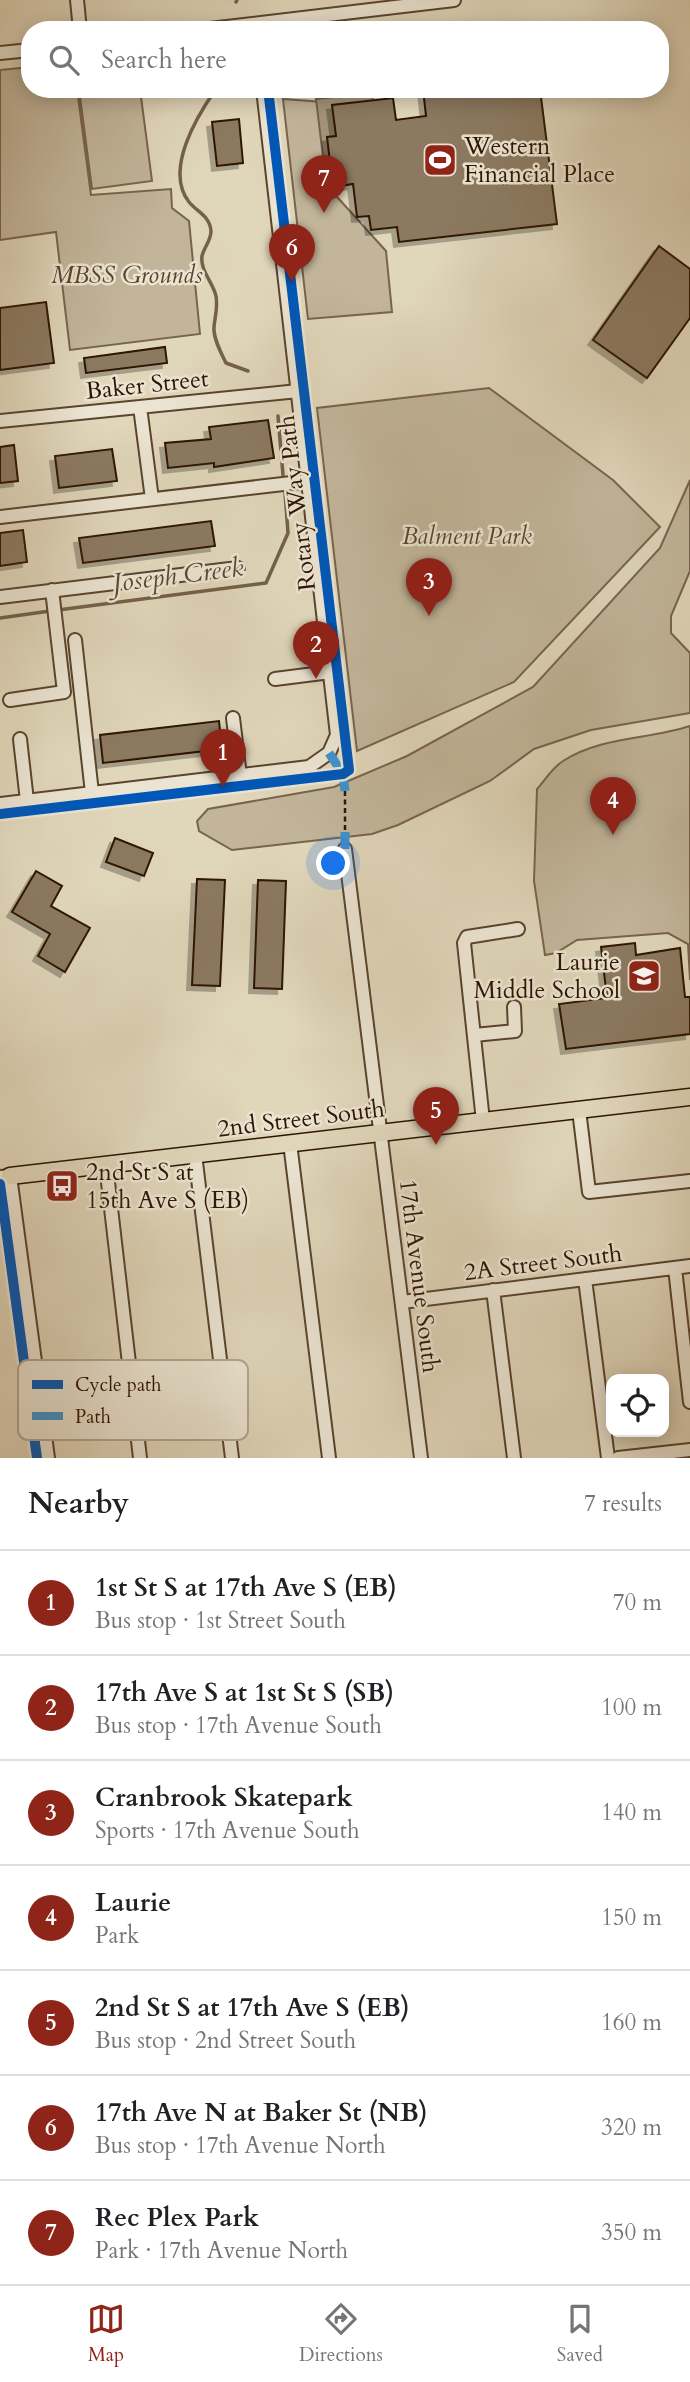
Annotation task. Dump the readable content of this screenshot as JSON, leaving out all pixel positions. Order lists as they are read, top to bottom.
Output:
{
  "streets": {
    "main road": ["2nd Street South"],
    "street": ["Baker Street", "2A Street South", "17th Avenue South"],
    "cycle path": ["Rotary Way Path"]
  },
  "crossings": [
    ["2nd Street South", "17th Avenue South"],
    ["2A Street South", "17th Avenue South"]
  ],
  "water": ["Joseph Creek"],
  "parks": ["MBSS Grounds", "Balment Park"],
  "places": {
    "sports": ["Western Financial Place"],
    "school or university": ["Laurie Middle School"],
    "bus stop": ["2nd St S at 15th Ave S (EB)"]
  },
  "legend": ["Cycle path", "Path"],
  "page": {
    "search": "Search here",
    "pins": [
      "7",
      "6",
      "3",
      "2",
      "1",
      "4",
      "5"
    ],
    "heading": ["Nearby", "7 results"],
    "list": [
      {
        "mark": "1",
        "name": "1st St S at 17th Ave S (EB)",
        "note": "Bus stop · 1st Street South",
        "value": "70 m"
      },
      {
        "mark": "2",
        "name": "17th Ave S at 1st St S (SB)",
        "note": "Bus stop · 17th Avenue South",
        "value": "100 m"
      },
      {
        "mark": "3",
        "name": "Cranbrook Skatepark",
        "note": "Sports · 17th Avenue South",
        "value": "140 m"
      },
      {
        "mark": "4",
        "name": "Laurie",
        "note": "Park",
        "value": "150 m"
      },
      {
        "mark": "5",
        "name": "2nd St S at 17th Ave S (EB)",
        "note": "Bus stop · 2nd Street South",
        "value": "160 m"
      },
      {
        "mark": "6",
        "name": "17th Ave N at Baker St (NB)",
        "note": "Bus stop · 17th Avenue North",
        "value": "320 m"
      },
      {
        "mark": "7",
        "name": "Rec Plex Park",
        "note": "Park · 17th Avenue North",
        "value": "350 m"
      }
    ],
    "nav": ["Map", "Directions", "Saved"]
  }
}
